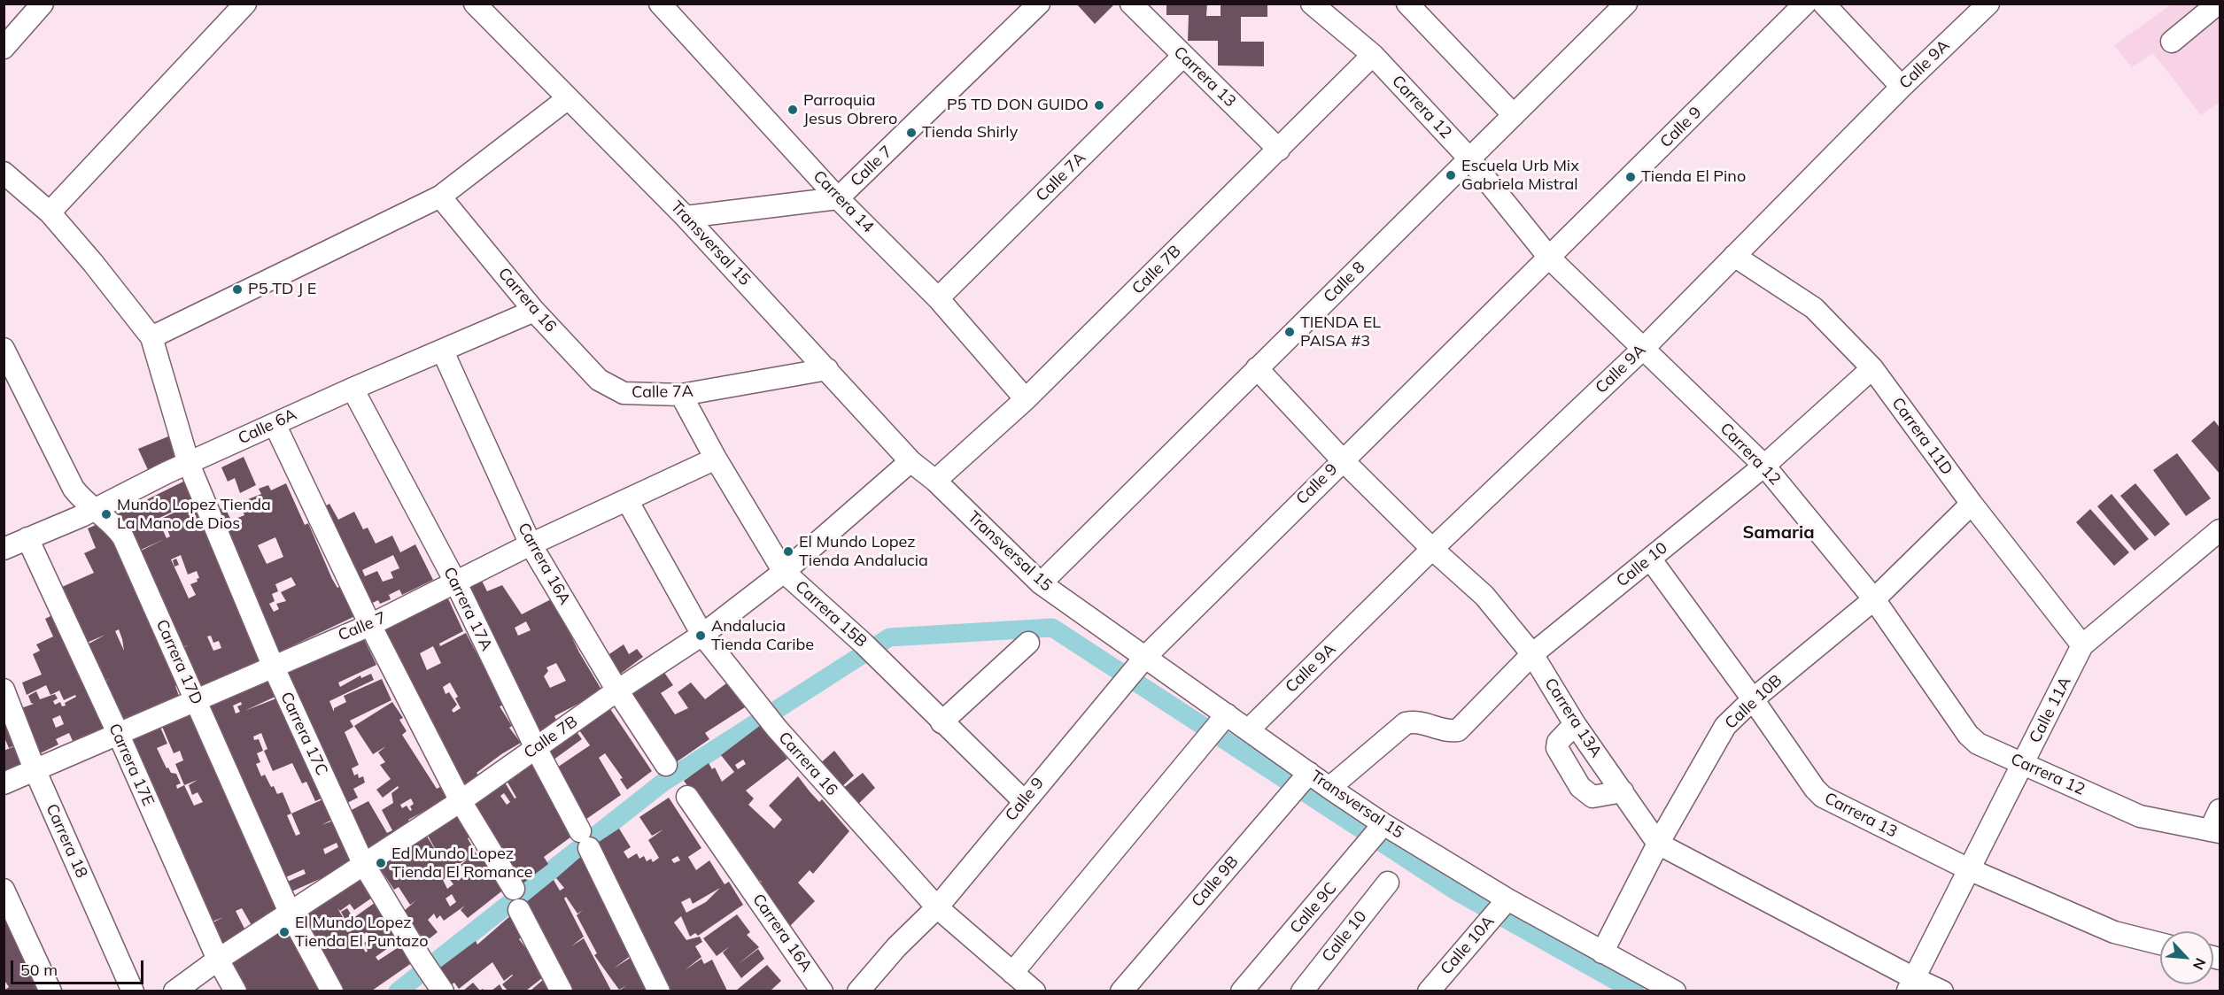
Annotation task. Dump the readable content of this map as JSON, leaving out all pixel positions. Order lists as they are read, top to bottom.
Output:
{
  "streets": {
    "street": [
      "Calle 9A",
      "Carrera 13",
      "Carrera 12",
      "Calle 9",
      "Calle 7",
      "Calle 7A",
      "Carrera 14",
      "Transversal 15",
      "Calle 7B",
      "Calle 8",
      "Carrera 16",
      "Calle 6A",
      "Carrera 11D",
      "Carrera 16A",
      "Calle 10",
      "Carrera 17A",
      "Carrera 15B",
      "Carrera 17D",
      "Calle 10B",
      "Calle 11A",
      "Carrera 13A",
      "Carrera 17C",
      "Carrera 17E",
      "Carrera 18",
      "Calle 9B",
      "Calle 9C",
      "Calle 10A"
    ]
  },
  "crossings": [
    ["Calle 9A", "Carrera 12"],
    ["Calle 9A", "Transversal 15"],
    ["Calle 9A", "Carrera 11D"],
    ["Calle 9A", "Carrera 13A"],
    ["Carrera 13", "Calle 7A"],
    ["Carrera 13", "Calle 7B"],
    ["Carrera 13", "Calle 10"],
    ["Carrera 13", "Calle 10B"],
    ["Carrera 13", "Calle 11A"],
    ["Carrera 12", "Calle 9"],
    ["Carrera 12", "Calle 7B"],
    ["Carrera 12", "Calle 8"],
    ["Carrera 12", "Calle 10"],
    ["Carrera 12", "Calle 10B"],
    ["Carrera 12", "Calle 11A"],
    ["Calle 9", "Transversal 15"],
    ["Calle 9", "Carrera 16"],
    ["Calle 9", "Carrera 15B"],
    ["Calle 9", "Carrera 13A"],
    ["Calle 7", "Carrera 14"],
    ["Calle 7", "Transversal 15"],
    ["Calle 7", "Carrera 16"],
    ["Calle 7", "Carrera 16A"],
    ["Calle 7", "Carrera 17A"],
    ["Calle 7", "Carrera 15B"],
    ["Calle 7", "Carrera 17D"],
    ["Calle 7", "Carrera 17C"],
    ["Calle 7", "Carrera 17E"],
    ["Calle 7", "Carrera 18"],
    ["Calle 7A", "Carrera 14"],
    ["Calle 7A", "Transversal 15"],
    ["Calle 7A", "Carrera 16"],
    ["Calle 7A", "Carrera 15B"],
    ["Carrera 14", "Calle 7B"],
    ["Transversal 15", "Calle 7B"],
    ["Transversal 15", "Calle 8"],
    ["Transversal 15", "Calle 10"],
    ["Transversal 15", "Calle 10B"],
    ["Transversal 15", "Calle 9B"],
    ["Transversal 15", "Calle 9C"],
    ["Transversal 15", "Calle 10A"],
    ["Calle 7B", "Carrera 16"],
    ["Calle 7B", "Carrera 16A"],
    ["Calle 7B", "Carrera 17A"],
    ["Calle 7B", "Carrera 15B"],
    ["Calle 7B", "Carrera 17D"],
    ["Calle 7B", "Carrera 17C"],
    ["Calle 7B", "Carrera 17E"],
    ["Calle 8", "Carrera 13A"],
    ["Carrera 16", "Calle 6A"],
    ["Calle 6A", "Carrera 16A"],
    ["Calle 6A", "Carrera 17A"],
    ["Calle 6A", "Carrera 17D"],
    ["Calle 6A", "Carrera 17C"],
    ["Calle 6A", "Carrera 17E"],
    ["Carrera 11D", "Calle 10"],
    ["Carrera 11D", "Calle 10B"],
    ["Carrera 11D", "Calle 11A"],
    ["Calle 10", "Carrera 13A"],
    ["Calle 10B", "Carrera 13A"],
    ["Calle 11A", "Carrera 13A"]
  ],
  "districts": ["Samaria"],
  "places": [
    "P5 TD DON GUIDO",
    "Parroquia Jesus Obrero",
    "Tienda Shirly",
    "Escuela Urb Mix Gabriela Mistral",
    "Tienda El Pino",
    "P5 TD J E",
    "TIENDA EL PAISA #3",
    "Mundo Lopez Tienda La Mano de Dios",
    "El Mundo Lopez Tienda Andalucia",
    "Andalucia Tienda Caribe",
    "Ed Mundo Lopez Tienda El Romance",
    "El Mundo Lopez Tienda El Puntazo"
  ],
  "scale_bar": "50 m",
  "north": "bottom right"
}
